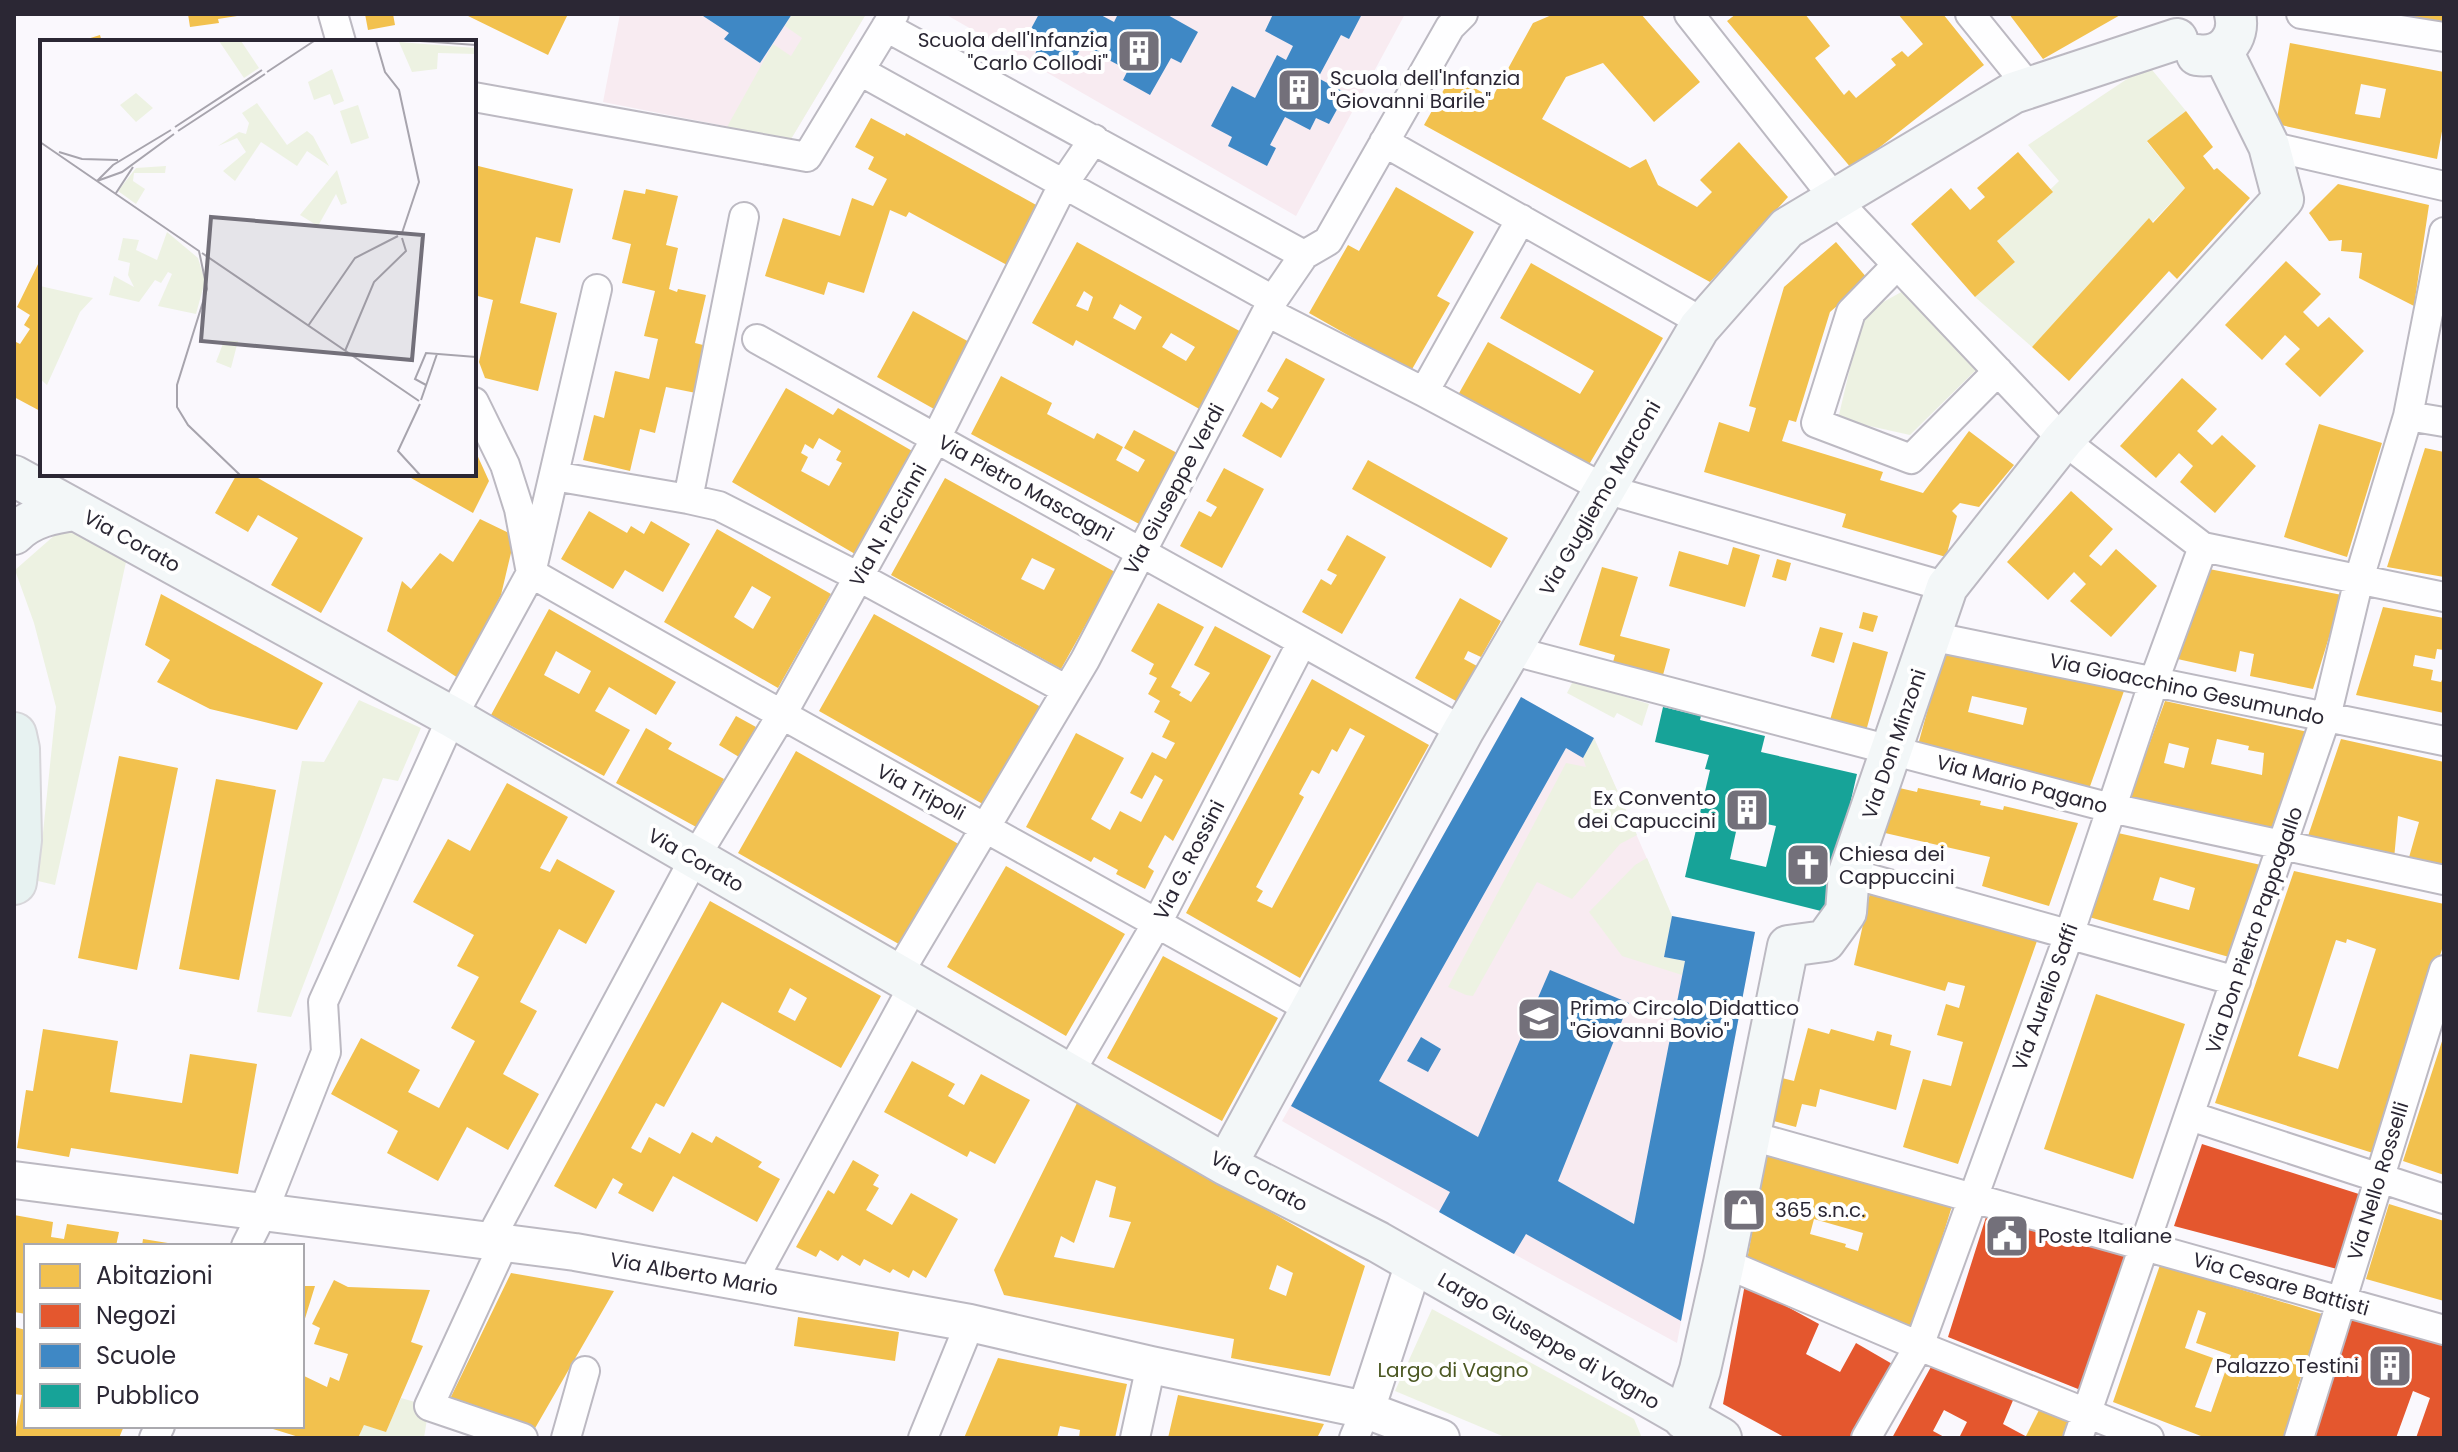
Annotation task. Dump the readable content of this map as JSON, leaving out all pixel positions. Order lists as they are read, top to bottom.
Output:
{
  "streets": {
    "main road": [
      "Via Gugliemo Marconi",
      "Via Corato",
      "Via Don Minzoni",
      "Largo Giuseppe di Vagno"
    ],
    "street": [
      "Via Pietro Mascagni",
      "Via Giuseppe Verdi",
      "Via N. Piccinni",
      "Via Gioacchino Gesumundo",
      "Via Mario Pagano",
      "Via Tripoli",
      "Via G. Rossini",
      "Via Don Pietro Pappagallo",
      "Via Aurelio Saffi",
      "Via Nello Rosselli",
      "Via Alberto Mario",
      "Via Cesare Battisti"
    ]
  },
  "crossings": [
    ["Via Pietro Mascagni", "Via Giuseppe Verdi"],
    ["Via Pietro Mascagni", "Via Gugliemo Marconi"],
    ["Via Pietro Mascagni", "Via N. Piccinni"],
    ["Via Pietro Mascagni", "Via G. Rossini"],
    ["Via Giuseppe Verdi", "Via Corato"],
    ["Via Giuseppe Verdi", "Via Tripoli"],
    ["Via Giuseppe Verdi", "Via Alberto Mario"],
    ["Via Gugliemo Marconi", "Via Corato"],
    ["Via Gugliemo Marconi", "Via Mario Pagano"],
    ["Via Gugliemo Marconi", "Via Tripoli"],
    ["Via N. Piccinni", "Via Corato"],
    ["Via N. Piccinni", "Via Tripoli"],
    ["Via N. Piccinni", "Via Alberto Mario"],
    ["Via Corato", "Via G. Rossini"],
    ["Via Corato", "Largo Giuseppe di Vagno"],
    ["Via Gioacchino Gesumundo", "Via Don Minzoni"],
    ["Via Gioacchino Gesumundo", "Via Don Pietro Pappagallo"],
    ["Via Gioacchino Gesumundo", "Via Aurelio Saffi"],
    ["Via Don Minzoni", "Via Mario Pagano"],
    ["Via Don Minzoni", "Via Cesare Battisti"],
    ["Via Don Minzoni", "Largo Giuseppe di Vagno"],
    ["Via Mario Pagano", "Via Don Pietro Pappagallo"],
    ["Via Mario Pagano", "Via Aurelio Saffi"],
    ["Via Tripoli", "Via G. Rossini"],
    ["Via Don Pietro Pappagallo", "Via Cesare Battisti"],
    ["Via Aurelio Saffi", "Via Cesare Battisti"],
    ["Via Nello Rosselli", "Via Cesare Battisti"],
    ["Via Alberto Mario", "Largo Giuseppe di Vagno"]
  ],
  "parks": ["Largo di Vagno"],
  "places": {
    "building": [
      "Scuola dell'Infanzia \"Carlo Collodi\"",
      "Scuola dell'Infanzia \"Giovanni Barile\"",
      "Ex Convento dei Capuccini",
      "Palazzo Testini"
    ],
    "church": ["Chiesa dei Cappuccini"],
    "school or university": ["Primo Circolo Didattico \"Giovanni Bovio\""],
    "shop": ["365 s.n.c."],
    "public building": ["Poste Italiane"]
  },
  "legend": [
    "Abitazioni",
    "Negozi",
    "Scuole",
    "Pubblico"
  ]
}
